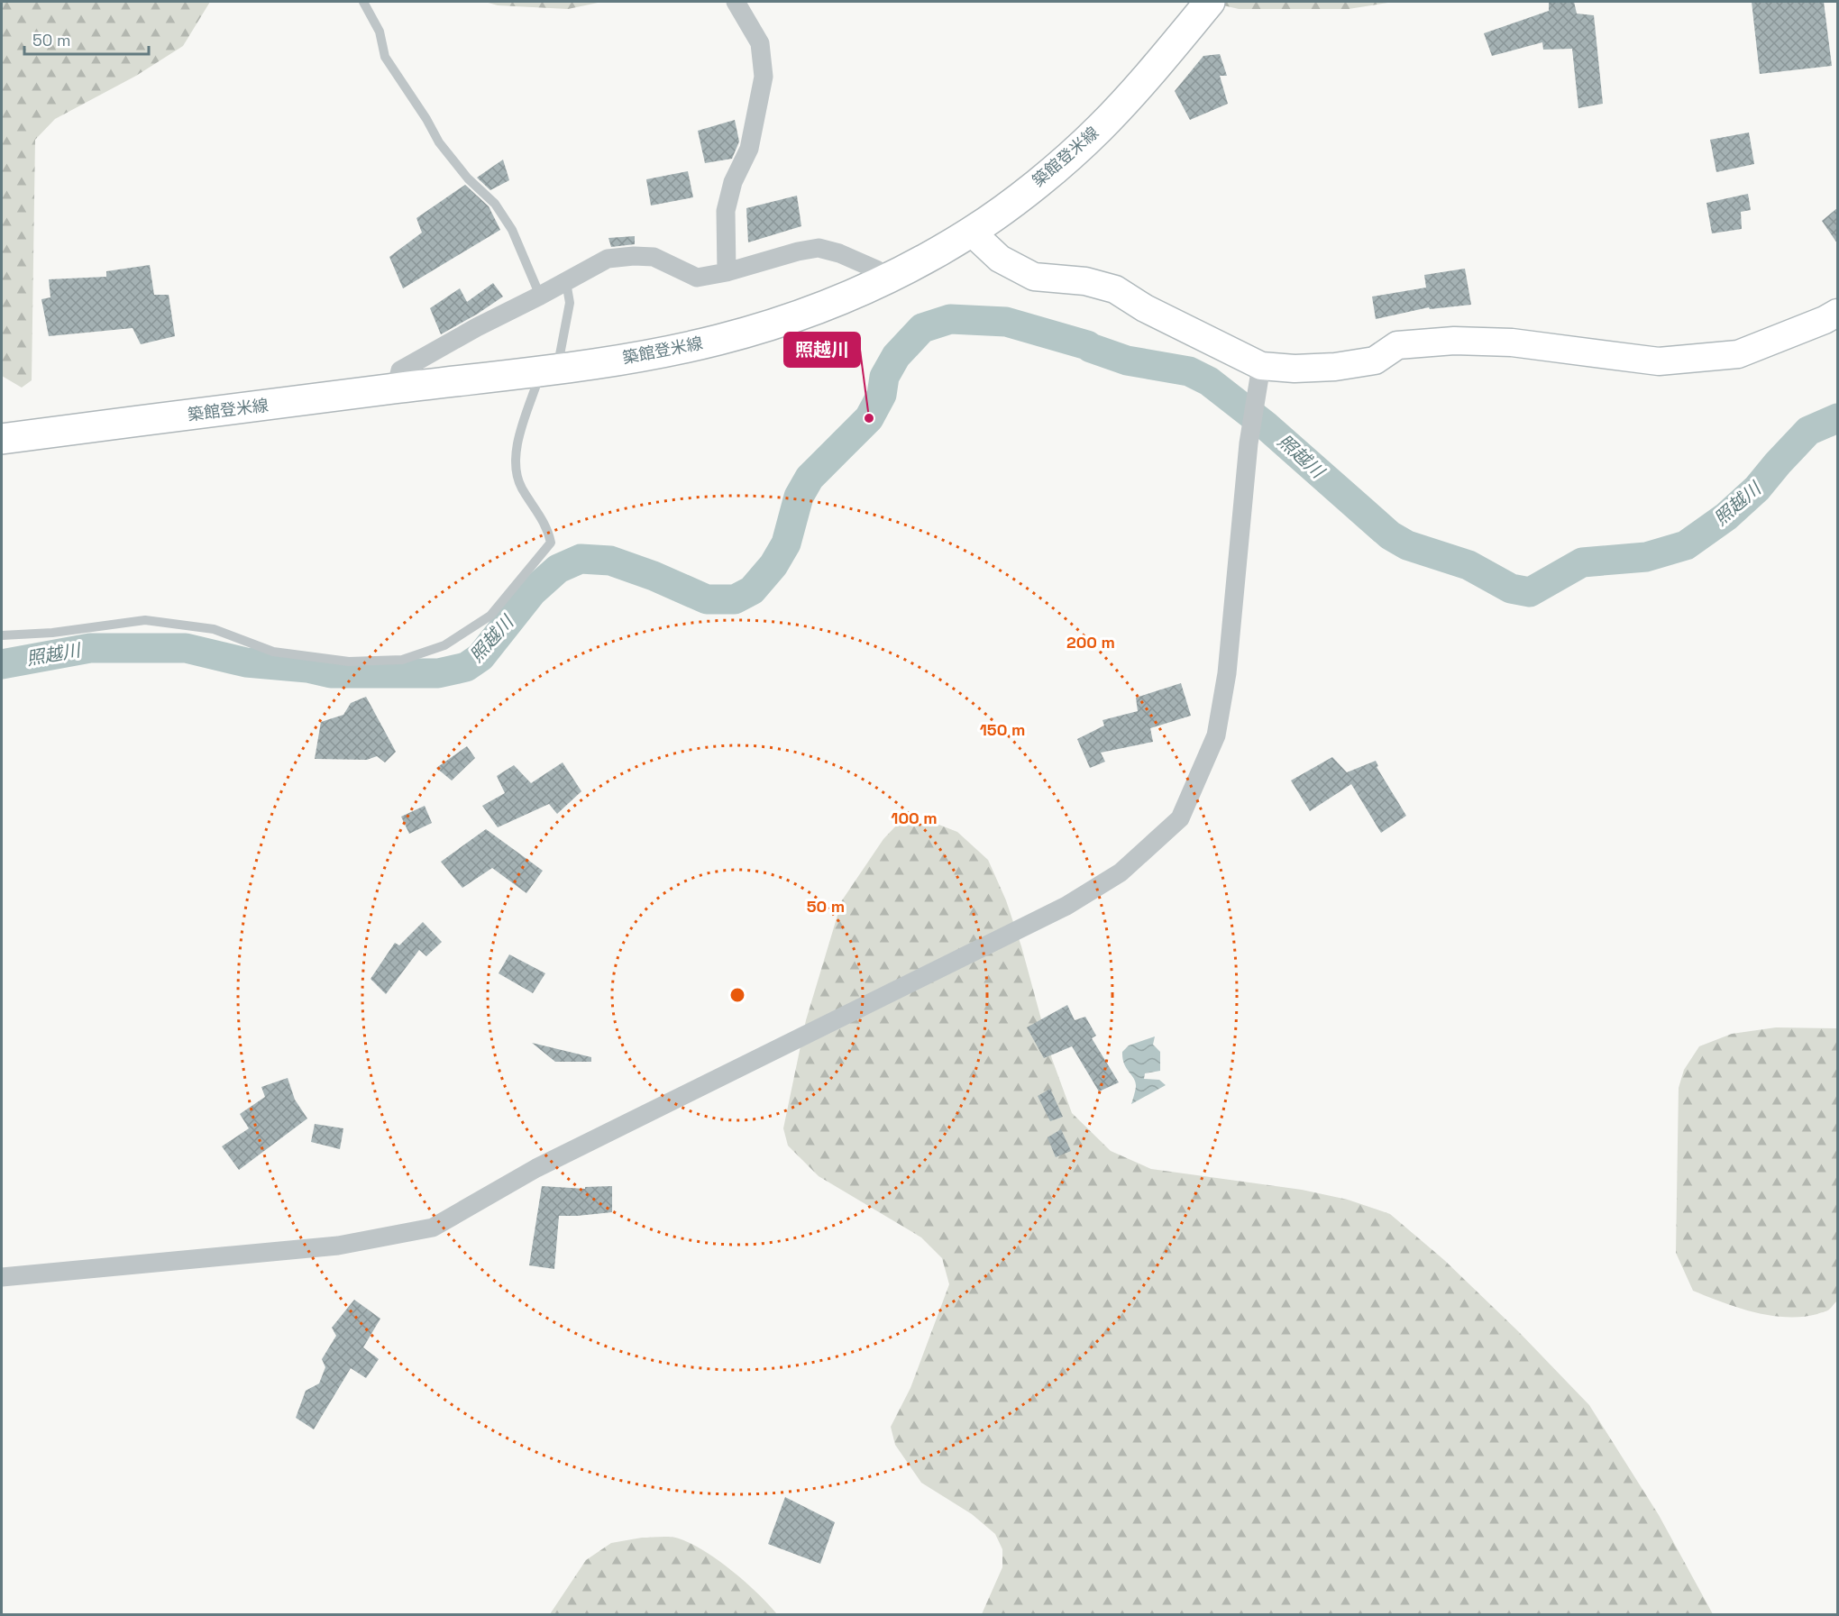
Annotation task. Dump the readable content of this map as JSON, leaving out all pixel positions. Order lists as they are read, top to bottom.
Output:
{
  "streets": {
    "main road": ["築館登米線"]
  },
  "water": ["照越川"],
  "places": ["照越川"],
  "scale_bar": "50 m",
  "rings": [
    "200 m",
    "150 m",
    "100 m",
    "50 m"
  ]
}
